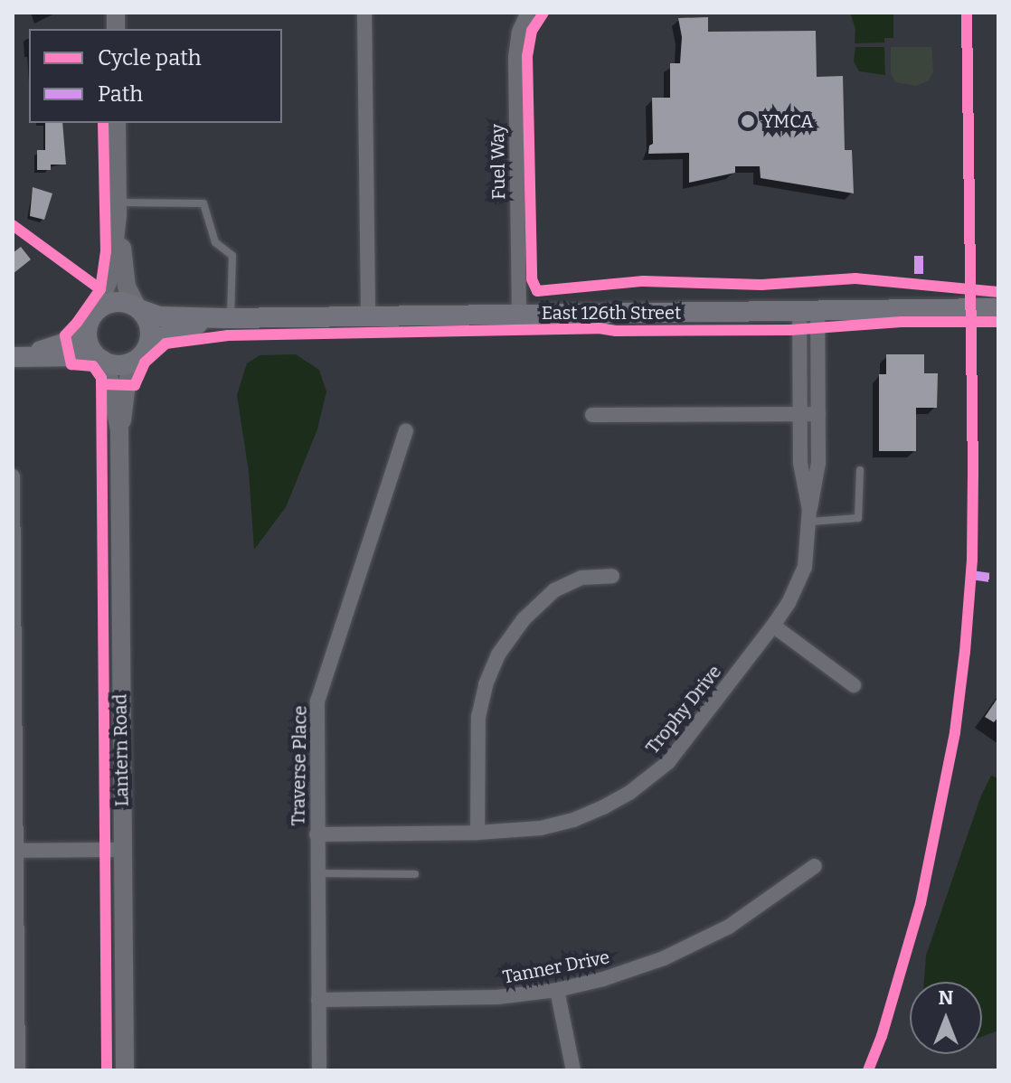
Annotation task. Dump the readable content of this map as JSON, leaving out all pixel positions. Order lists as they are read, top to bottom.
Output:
{
  "streets": {
    "main road": ["East 126th Street"],
    "street": [
      "Fuel Way",
      "Trophy Drive",
      "Lantern Road",
      "Traverse Place",
      "Tanner Drive"
    ]
  },
  "crossings": [
    ["Fuel Way", "East 126th Street"],
    ["East 126th Street", "Trophy Drive"],
    ["East 126th Street", "Lantern Road"],
    ["Trophy Drive", "Traverse Place"],
    ["Traverse Place", "Tanner Drive"]
  ],
  "places": ["YMCA"],
  "legend": ["Cycle path", "Path"],
  "north": "top"
}
